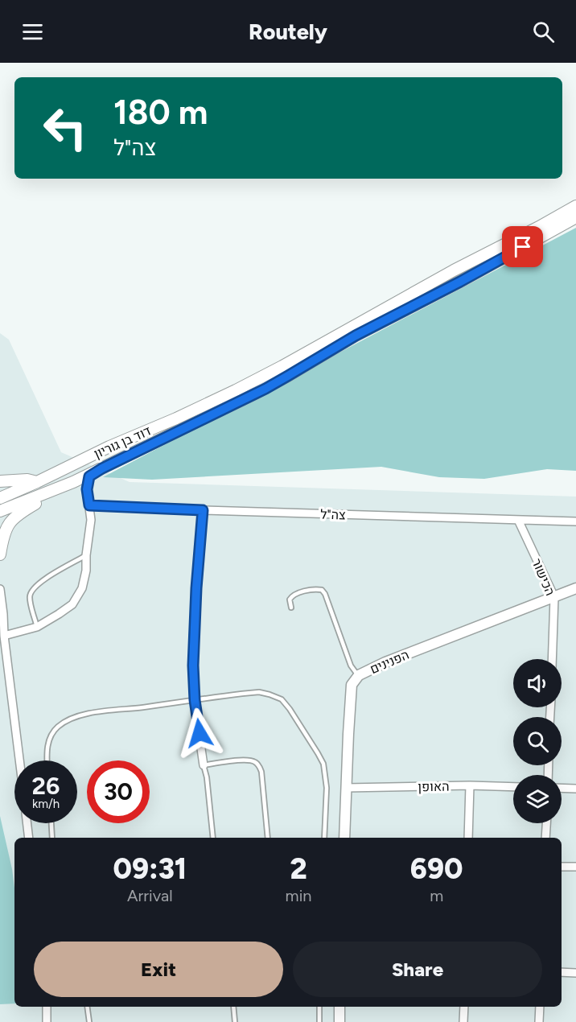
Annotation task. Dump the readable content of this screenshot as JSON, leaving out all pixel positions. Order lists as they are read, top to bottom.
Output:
{
  "streets": {
    "main road": ["דוד בן גוריון"],
    "street": [
      "צה\"ל",
      "הכישור",
      "הפנינים",
      "האופן"
    ]
  },
  "crossings": [
    ["צה\"ל", "הכישור"],
    ["הכישור", "הפנינים"],
    ["הפנינים", "האופן"]
  ],
  "page": {
    "header": "Routely",
    "turn": ["180 m", "צה\"ל"],
    "speed": "26 km/h",
    "limit": "30",
    "eta": [
      "09:31",
      "Arrival",
      "2",
      "min",
      "690",
      "m"
    ],
    "buttons": ["Exit", "Share"]
  }
}
